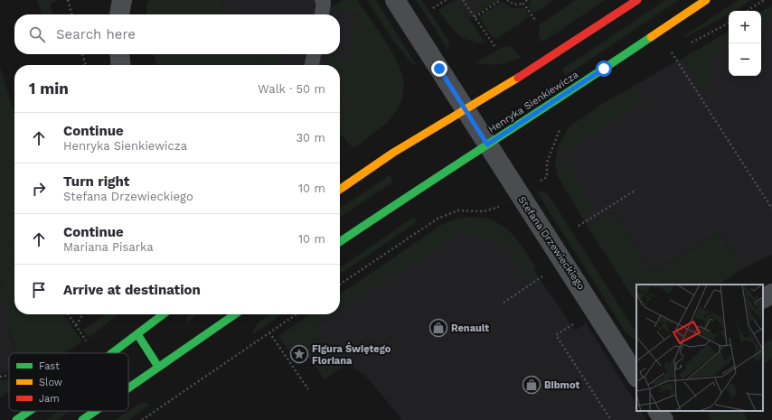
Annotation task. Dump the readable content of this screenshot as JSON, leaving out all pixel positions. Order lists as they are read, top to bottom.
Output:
{
  "streets": {
    "street": ["Henryka Sienkiewicza", "Stefana Drzewieckiego"]
  },
  "crossings": [
    ["Henryka Sienkiewicza", "Stefana Drzewieckiego"]
  ],
  "places": {
    "shop": ["Renault", "Bibmot"],
    "place": ["Figura Świętego Floriana"]
  },
  "legend": ["Fast", "Slow", "Jam"],
  "page": {
    "map_buttons": ["+", "−"],
    "search": "Search here",
    "heading": ["1 min", "Walk · 50 m"],
    "list": [
      ["Continue", "Henryka Sienkiewicza", "30 m"],
      ["Turn right", "Stefana Drzewieckiego", "10 m"],
      ["Continue", "Mariana Pisarka", "10 m"],
      "Arrive at destination"
    ]
  }
}
